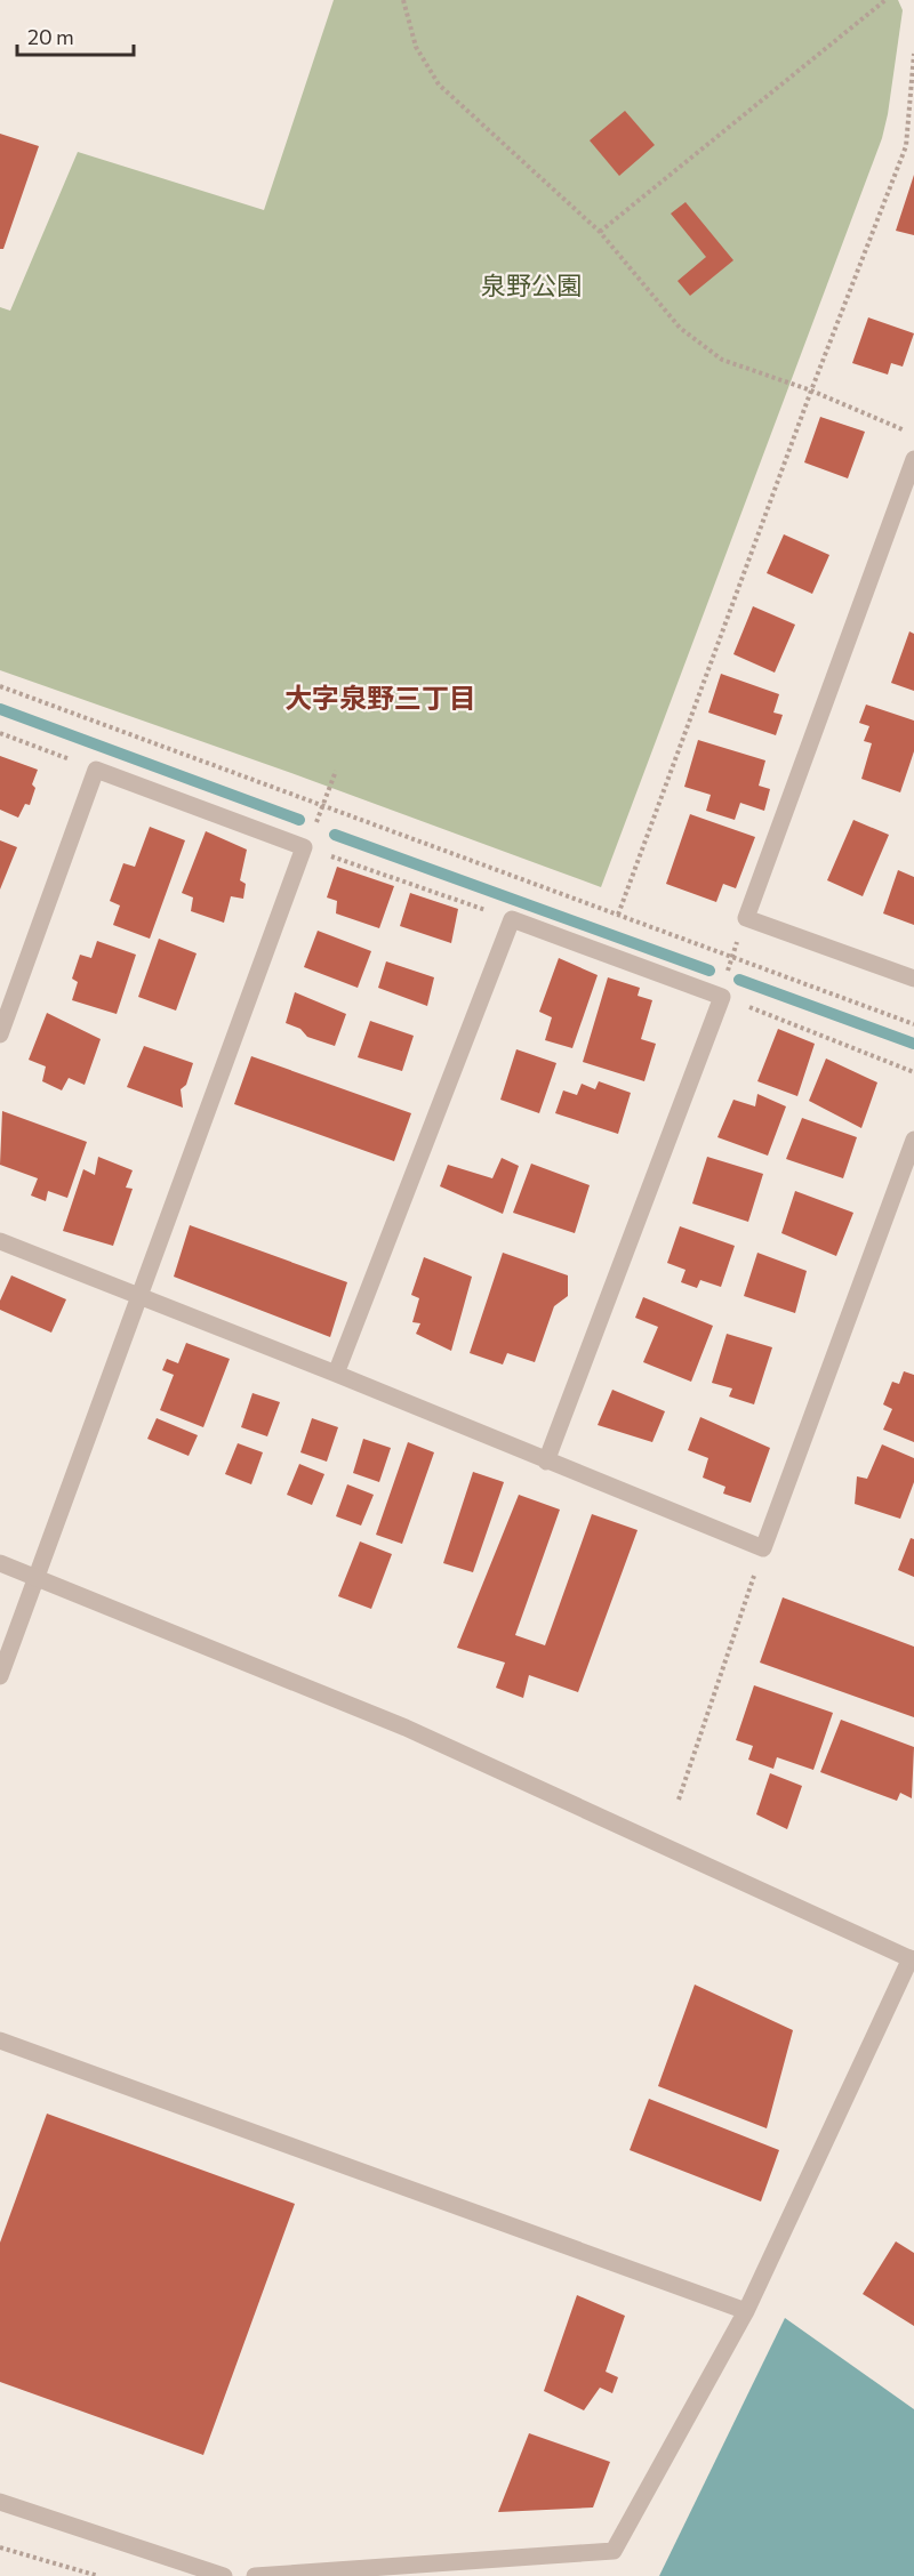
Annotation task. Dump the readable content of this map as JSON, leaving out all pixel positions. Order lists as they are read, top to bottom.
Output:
{
  "districts": ["大字泉野三丁目"],
  "parks": ["泉野公園"],
  "scale_bar": "20 m"
}
